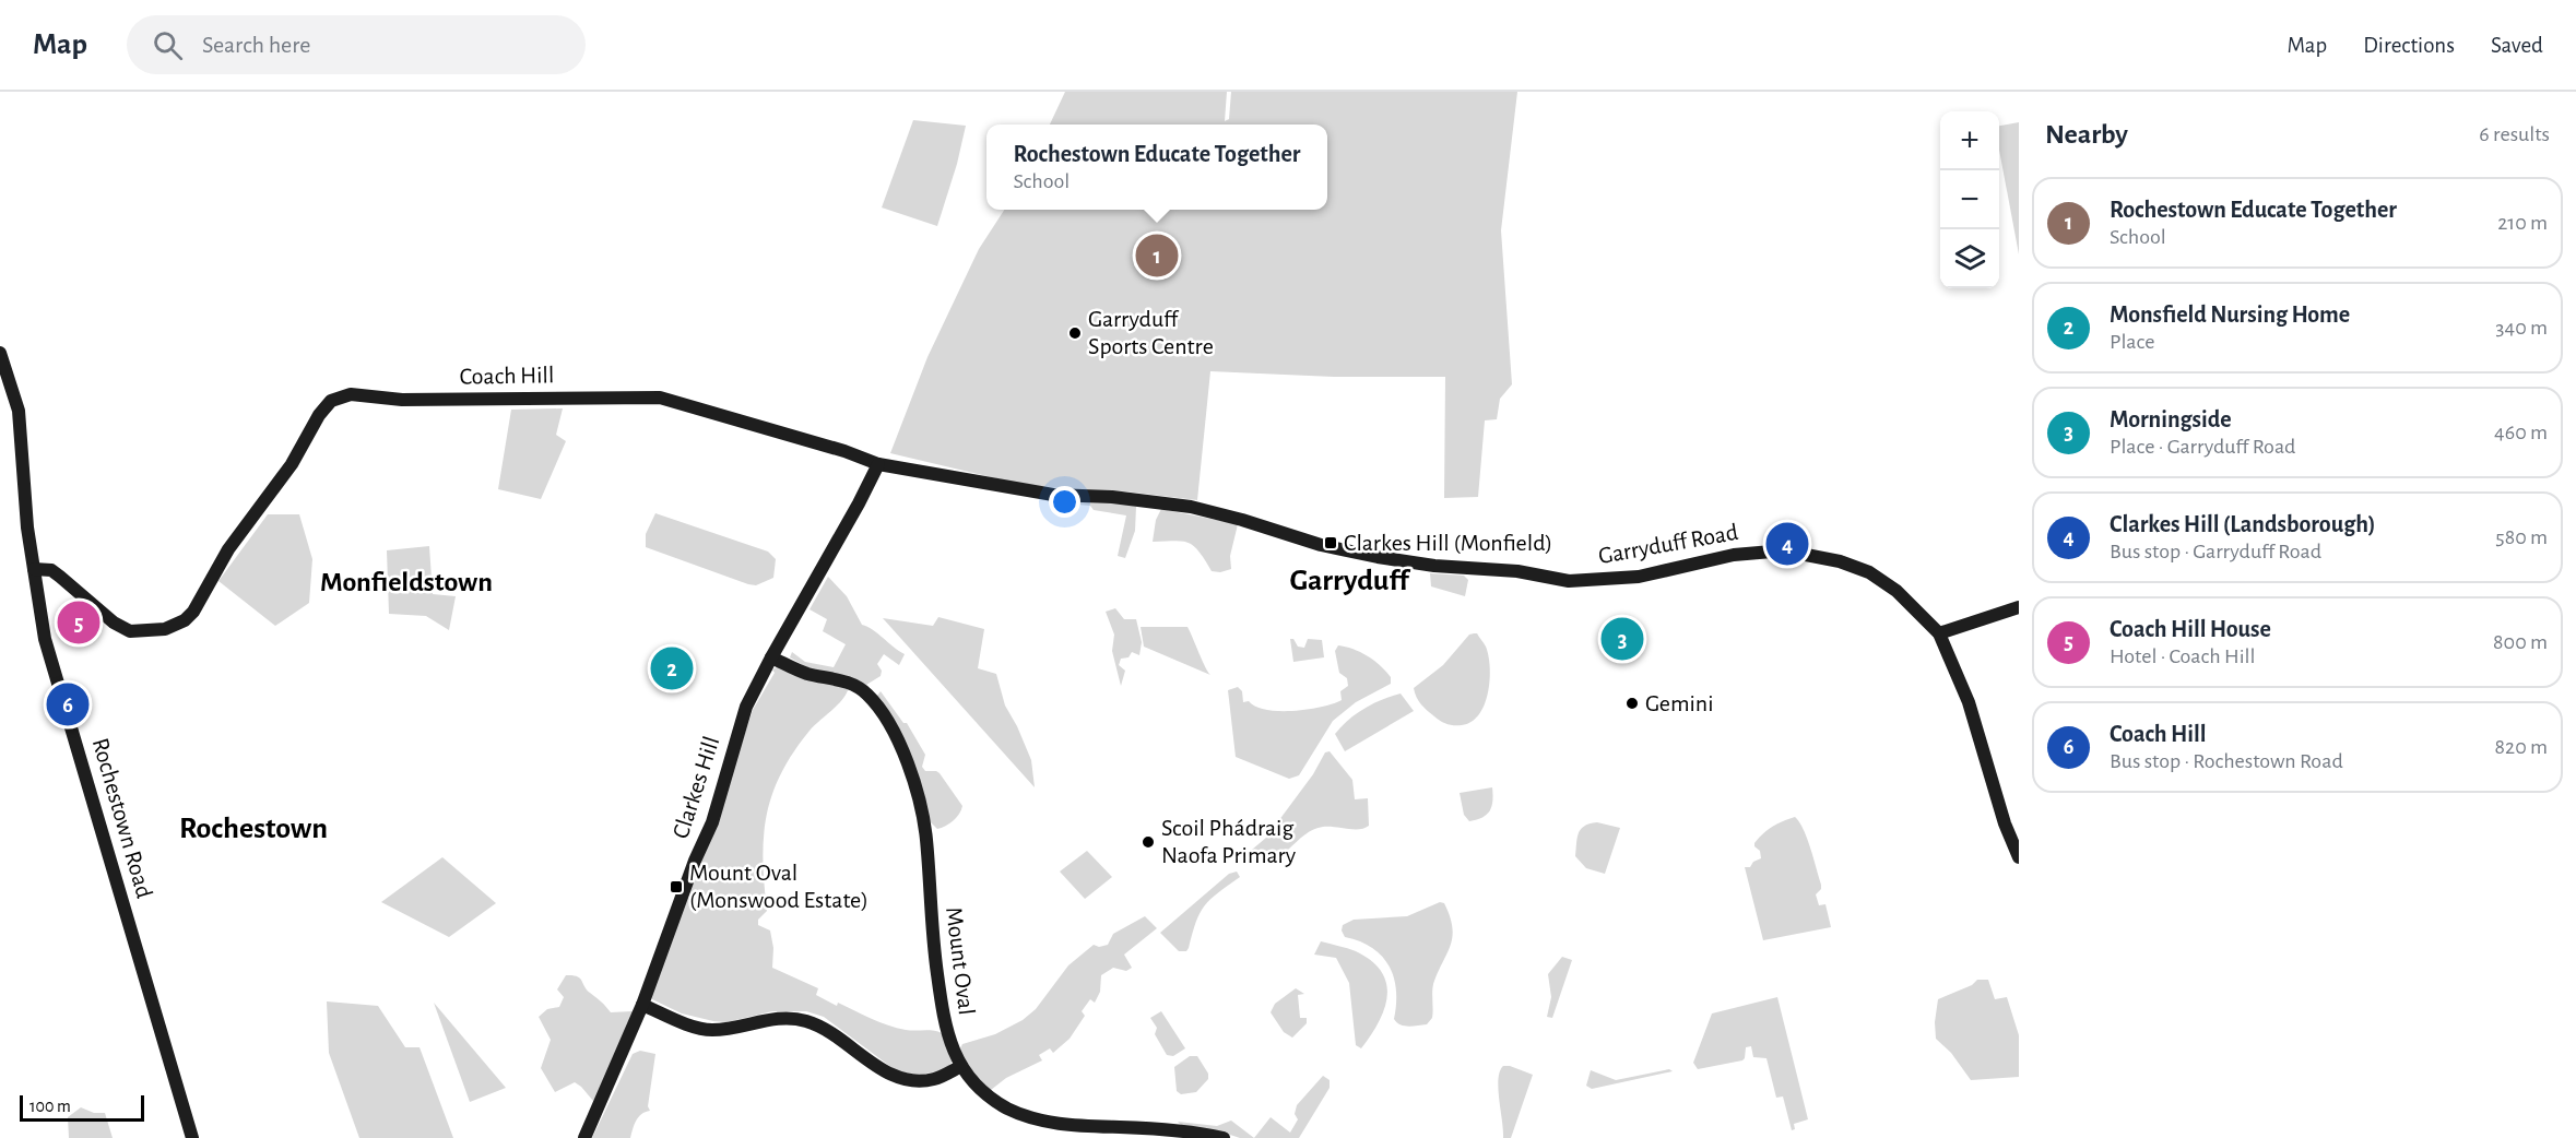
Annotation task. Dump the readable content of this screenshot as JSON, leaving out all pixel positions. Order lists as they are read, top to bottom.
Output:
{
  "streets": {
    "street": [
      "Coach Hill",
      "Garryduff Road",
      "Clarkes Hill",
      "Rochestown Road",
      "Mount Oval"
    ]
  },
  "crossings": [
    ["Coach Hill", "Garryduff Road"],
    ["Coach Hill", "Clarkes Hill"],
    ["Coach Hill", "Rochestown Road"],
    ["Garryduff Road", "Clarkes Hill"],
    ["Clarkes Hill", "Mount Oval"]
  ],
  "districts": ["Garryduff", "Monfieldstown", "Rochestown"],
  "places": {
    "other": ["Garryduff Sports Centre", "Gemini", "Scoil Phádraig Naofa Primary"],
    "transit": ["Clarkes Hill (Monfield)", "Mount Oval (Monswood Estate)"]
  },
  "scale_bar": "100 m",
  "page": {
    "header": "Map",
    "search": "Search here",
    "nav": ["Map", "Directions", "Saved"],
    "heading": ["Nearby", "6 results"],
    "map_buttons": ["+", "−"],
    "popup": ["Rochestown Educate Together", "School"],
    "list": [
      {
        "mark": "1",
        "name": "Rochestown Educate Together",
        "note": "School",
        "value": "210 m"
      },
      {
        "mark": "2",
        "name": "Monsfield Nursing Home",
        "note": "Place",
        "value": "340 m"
      },
      {
        "mark": "3",
        "name": "Morningside",
        "note": "Place · Garryduff Road",
        "value": "460 m"
      },
      {
        "mark": "4",
        "name": "Clarkes Hill (Landsborough)",
        "note": "Bus stop · Garryduff Road",
        "value": "580 m"
      },
      {
        "mark": "5",
        "name": "Coach Hill House",
        "note": "Hotel · Coach Hill",
        "value": "800 m"
      },
      {
        "mark": "6",
        "name": "Coach Hill",
        "note": "Bus stop · Rochestown Road",
        "value": "820 m"
      }
    ],
    "pins": [
      "1",
      "4",
      "5",
      "3",
      "2",
      "6"
    ],
    "scale": "100 m"
  }
}
